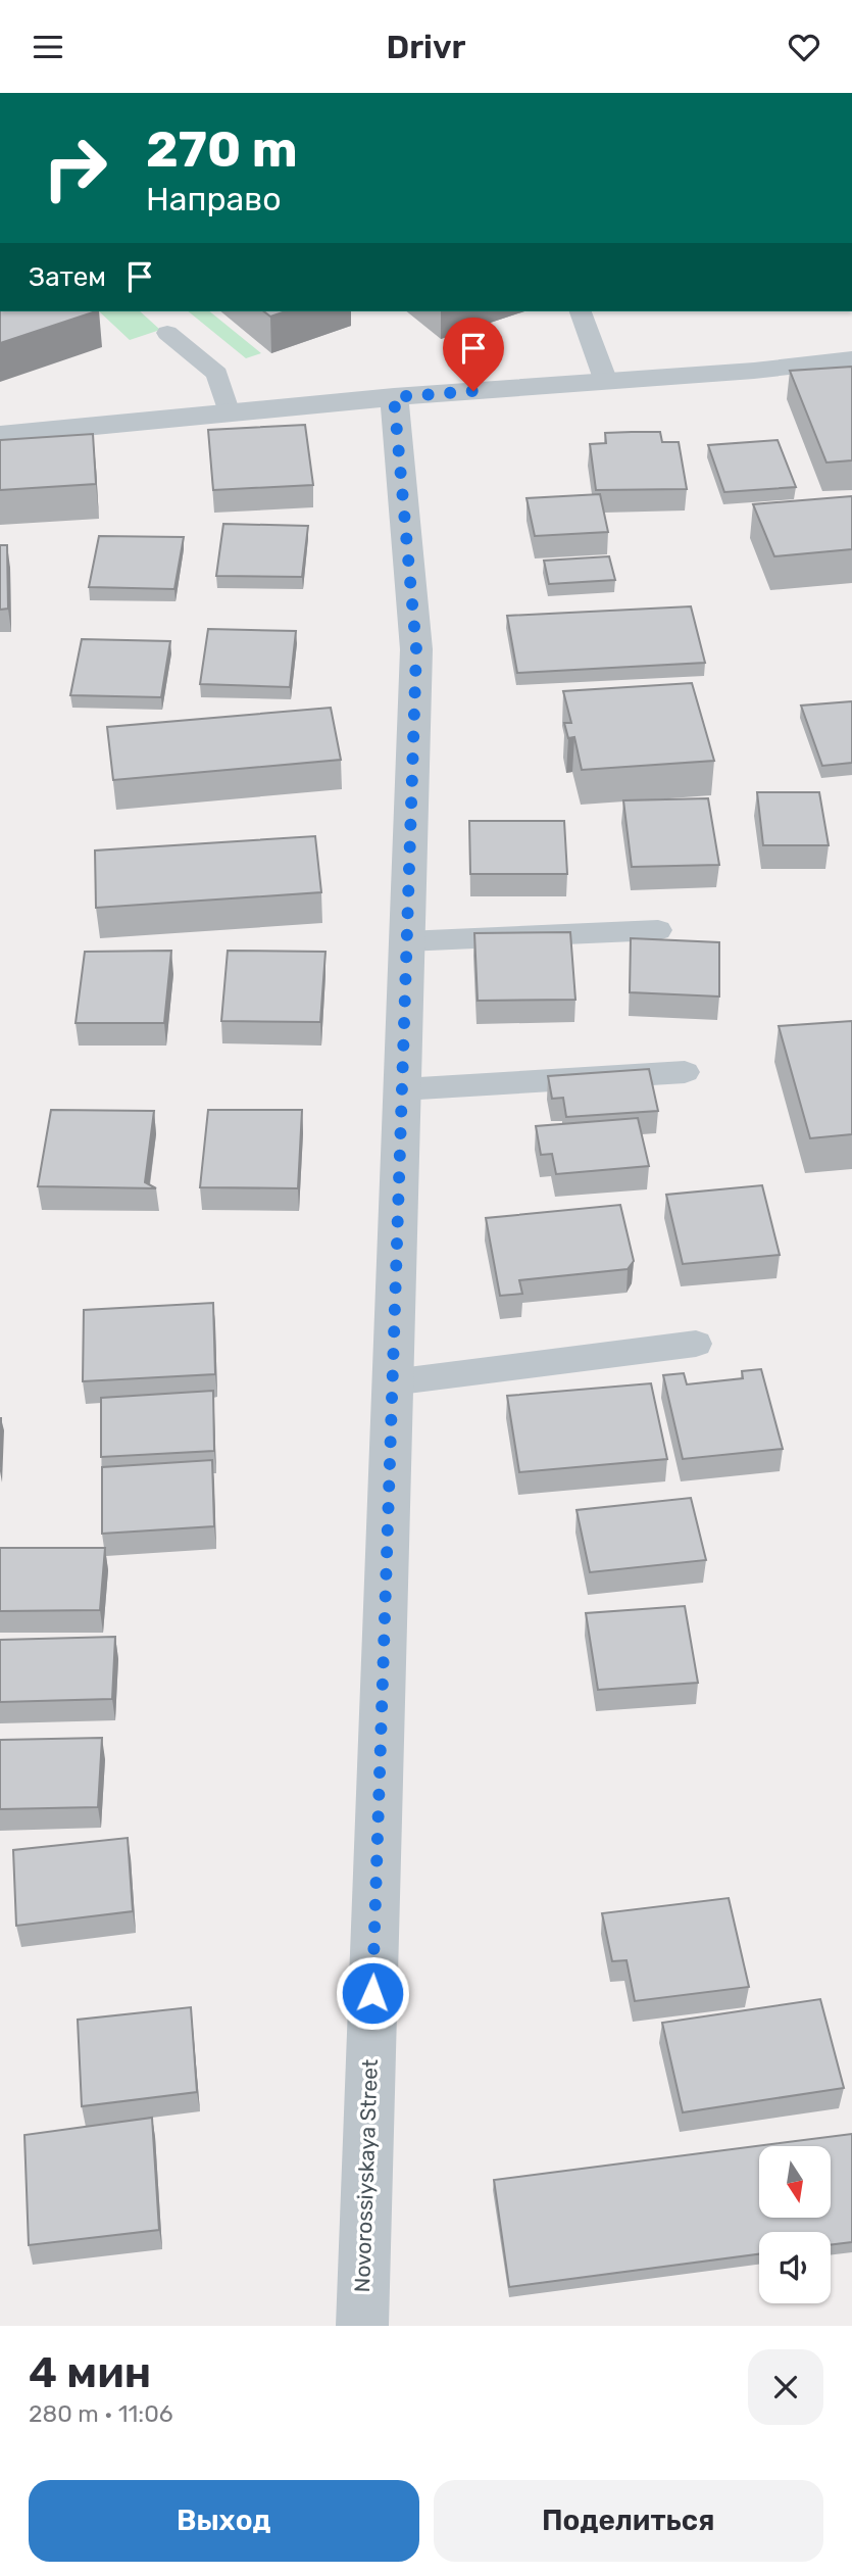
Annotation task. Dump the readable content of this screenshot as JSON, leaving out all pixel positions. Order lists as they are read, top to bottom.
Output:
{
  "streets": {
    "street": ["Novorossiyskaya Street"]
  },
  "north": "bottom",
  "page": {
    "header": "Drivr",
    "turn": ["270 m", "Направо"],
    "then": "Затем",
    "heading": ["4 мин", "280 m · 11:06"],
    "buttons": ["Выход", "Поделиться"]
  }
}
